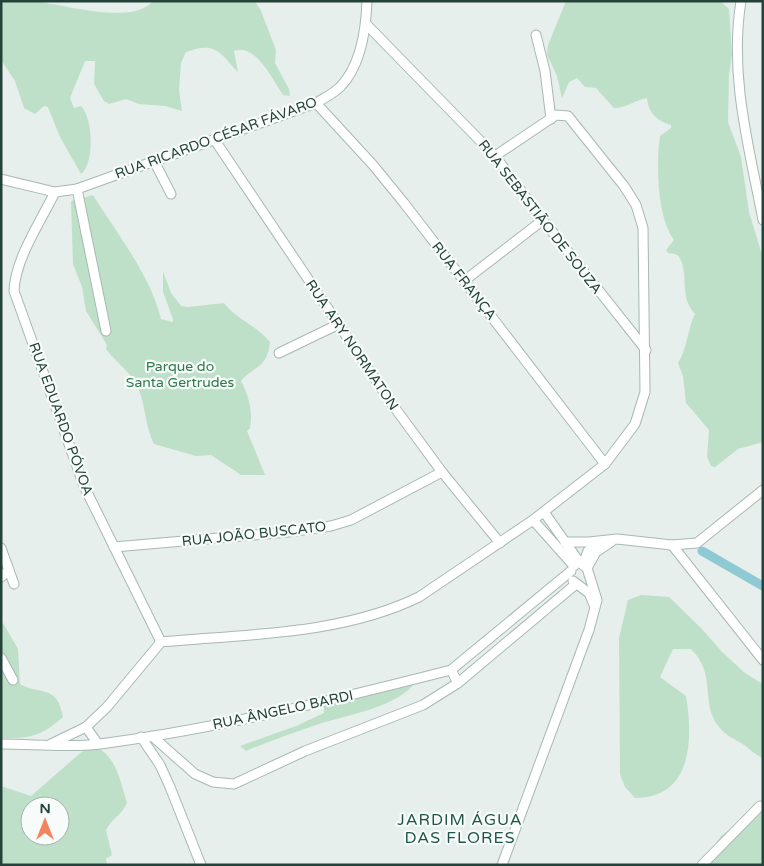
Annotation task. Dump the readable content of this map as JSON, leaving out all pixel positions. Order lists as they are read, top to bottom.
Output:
{
  "streets": {
    "street": [
      "RUA RICARDO CÉSAR FÁVARO",
      "RUA SEBASTIÃO DE SOUZA",
      "RUA FRANÇA",
      "RUA ARY NORMATON",
      "RUA EDUARDO PÓVOA",
      "RUA JOÃO BUSCATO",
      "RUA ÂNGELO BARDI"
    ]
  },
  "crossings": [
    ["RUA RICARDO CÉSAR FÁVARO", "RUA SEBASTIÃO DE SOUZA"],
    ["RUA RICARDO CÉSAR FÁVARO", "RUA FRANÇA"],
    ["RUA RICARDO CÉSAR FÁVARO", "RUA ARY NORMATON"],
    ["RUA RICARDO CÉSAR FÁVARO", "RUA EDUARDO PÓVOA"],
    ["RUA ARY NORMATON", "RUA JOÃO BUSCATO"],
    ["RUA EDUARDO PÓVOA", "RUA JOÃO BUSCATO"]
  ],
  "districts": ["JARDIM ÁGUA DAS FLORES"],
  "parks": ["Parque do Santa Gertrudes"],
  "north": "top"
}
